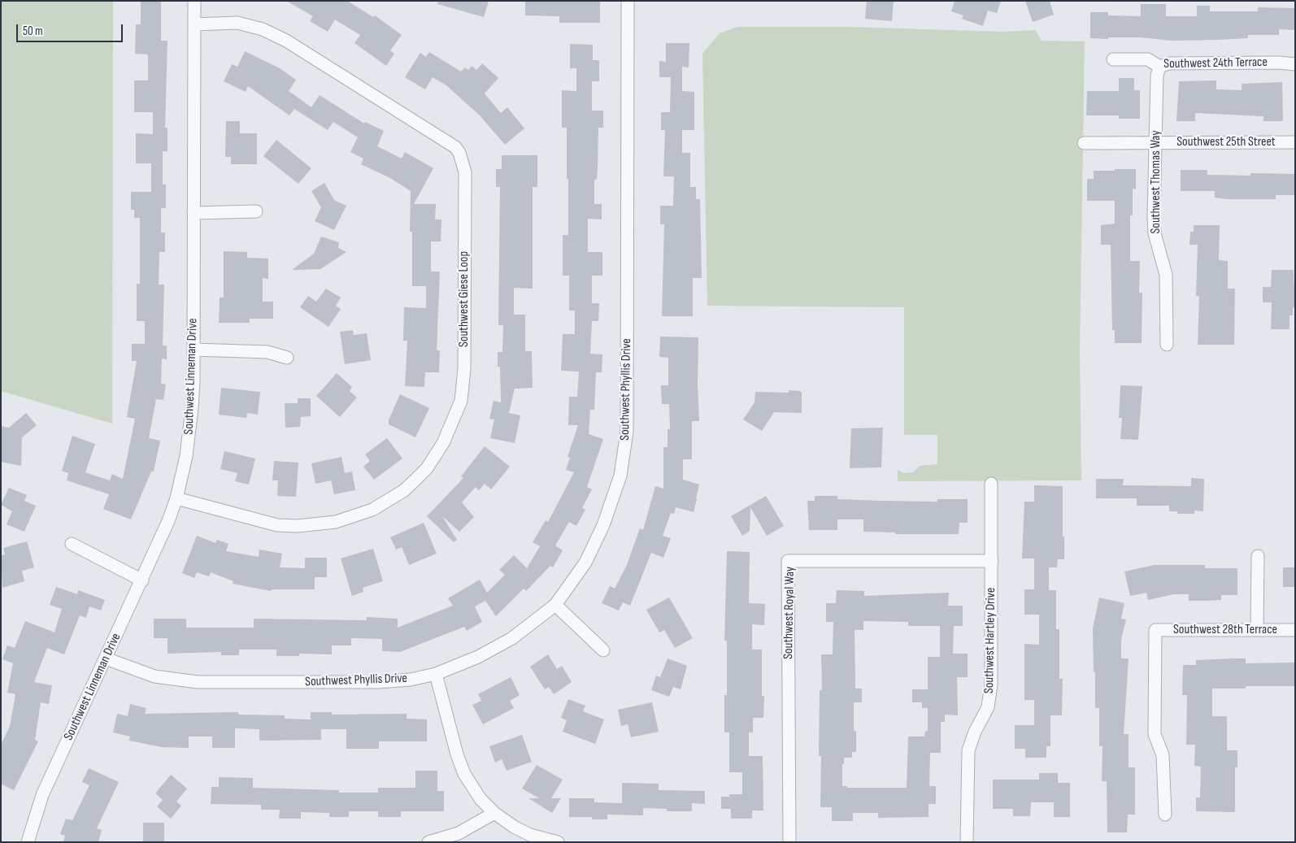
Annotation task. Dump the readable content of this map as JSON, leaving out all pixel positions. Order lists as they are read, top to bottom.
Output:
{
  "streets": {
    "street": [
      "Southwest 24th Terrace",
      "Southwest 25th Street",
      "Southwest Thomas Way",
      "Southwest Giese Loop",
      "Southwest Linneman Drive",
      "Southwest Phyllis Drive",
      "Southwest Royal Way",
      "Southwest 28th Terrace",
      "Southwest Hartley Drive"
    ]
  },
  "crossings": [
    ["Southwest 24th Terrace", "Southwest Thomas Way"],
    ["Southwest 25th Street", "Southwest Thomas Way"],
    ["Southwest Giese Loop", "Southwest Linneman Drive"],
    ["Southwest Linneman Drive", "Southwest Phyllis Drive"],
    ["Southwest Royal Way", "Southwest Hartley Drive"]
  ],
  "scale_bar": "50 m"
}
